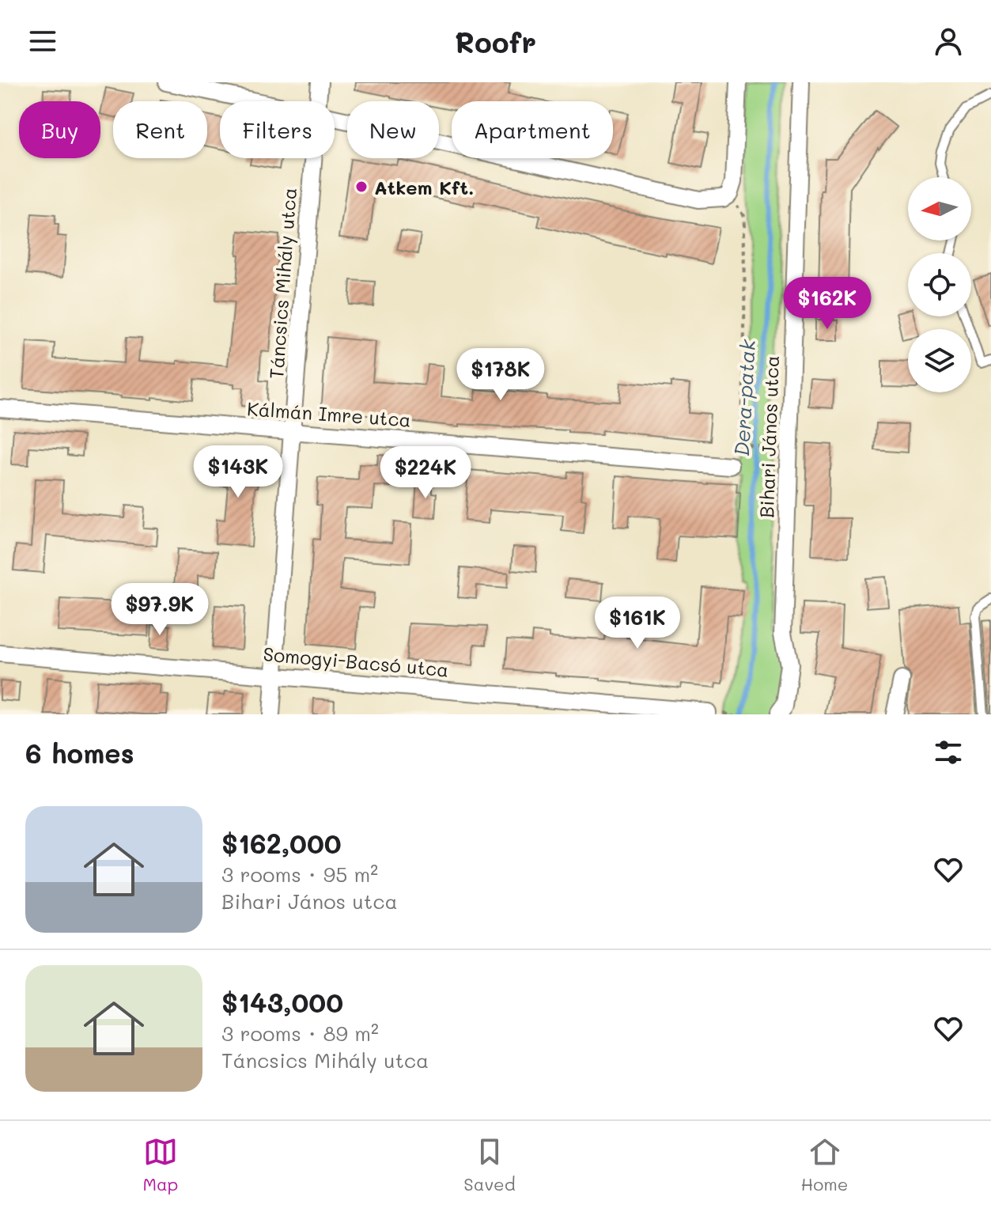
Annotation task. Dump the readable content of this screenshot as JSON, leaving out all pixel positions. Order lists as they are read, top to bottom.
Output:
{
  "streets": {
    "street": [
      "Táncsics Mihály utca",
      "Kálmán Imre utca",
      "Bihari János utca",
      "Somogyi-Bacsó utca"
    ]
  },
  "crossings": [
    ["Táncsics Mihály utca", "Kálmán Imre utca"],
    ["Táncsics Mihály utca", "Somogyi-Bacsó utca"]
  ],
  "water": ["Dera-patak"],
  "places": ["Atkem Kft."],
  "north": "left",
  "page": {
    "header": "Roofr",
    "chip": [
      "Buy",
      "Rent",
      "Filters",
      "New",
      "Apartment"
    ],
    "price": [
      "$162K",
      "$178K",
      "$143K",
      "$224K",
      "$97.9K",
      "$161K"
    ],
    "heading": "6 homes",
    "list": [
      {
        "name": "$162,000",
        "note": "3 rooms · 95 m² · Bihari János utca"
      },
      {
        "name": "$143,000",
        "note": "3 rooms · 89 m² · Táncsics Mihály utca"
      }
    ],
    "tabs": ["Map", "Saved", "Home"]
  }
}
